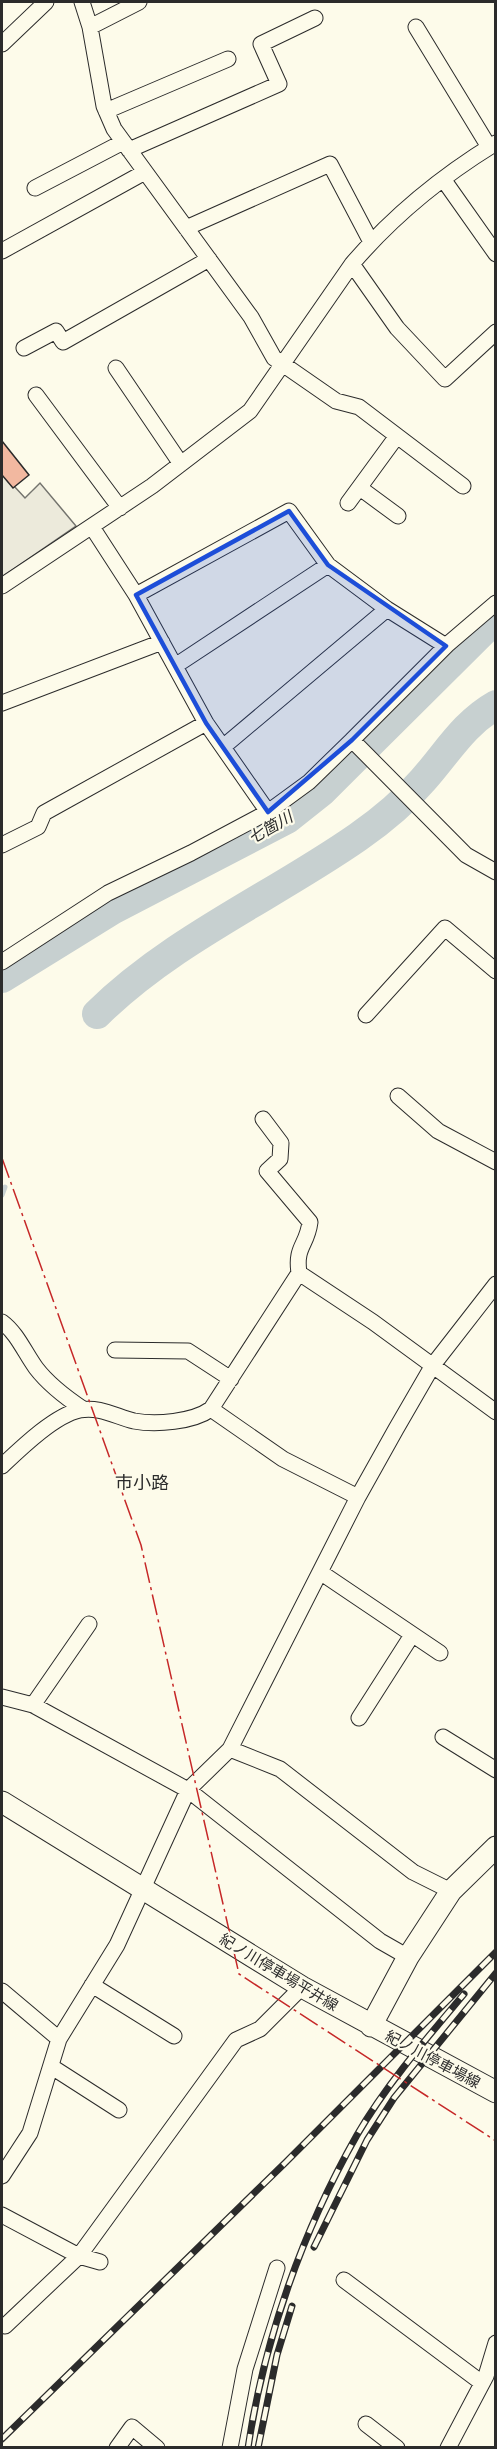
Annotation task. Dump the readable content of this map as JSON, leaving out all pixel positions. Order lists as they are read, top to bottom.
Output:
{
  "streets": {
    "main road": ["紀ノ川停車場平井線", "紀ノ川停車場線"]
  },
  "crossings": [
    ["紀ノ川停車場平井線", "紀ノ川停車場線"]
  ],
  "districts": ["市小路"],
  "water": ["七箇川"]
}
